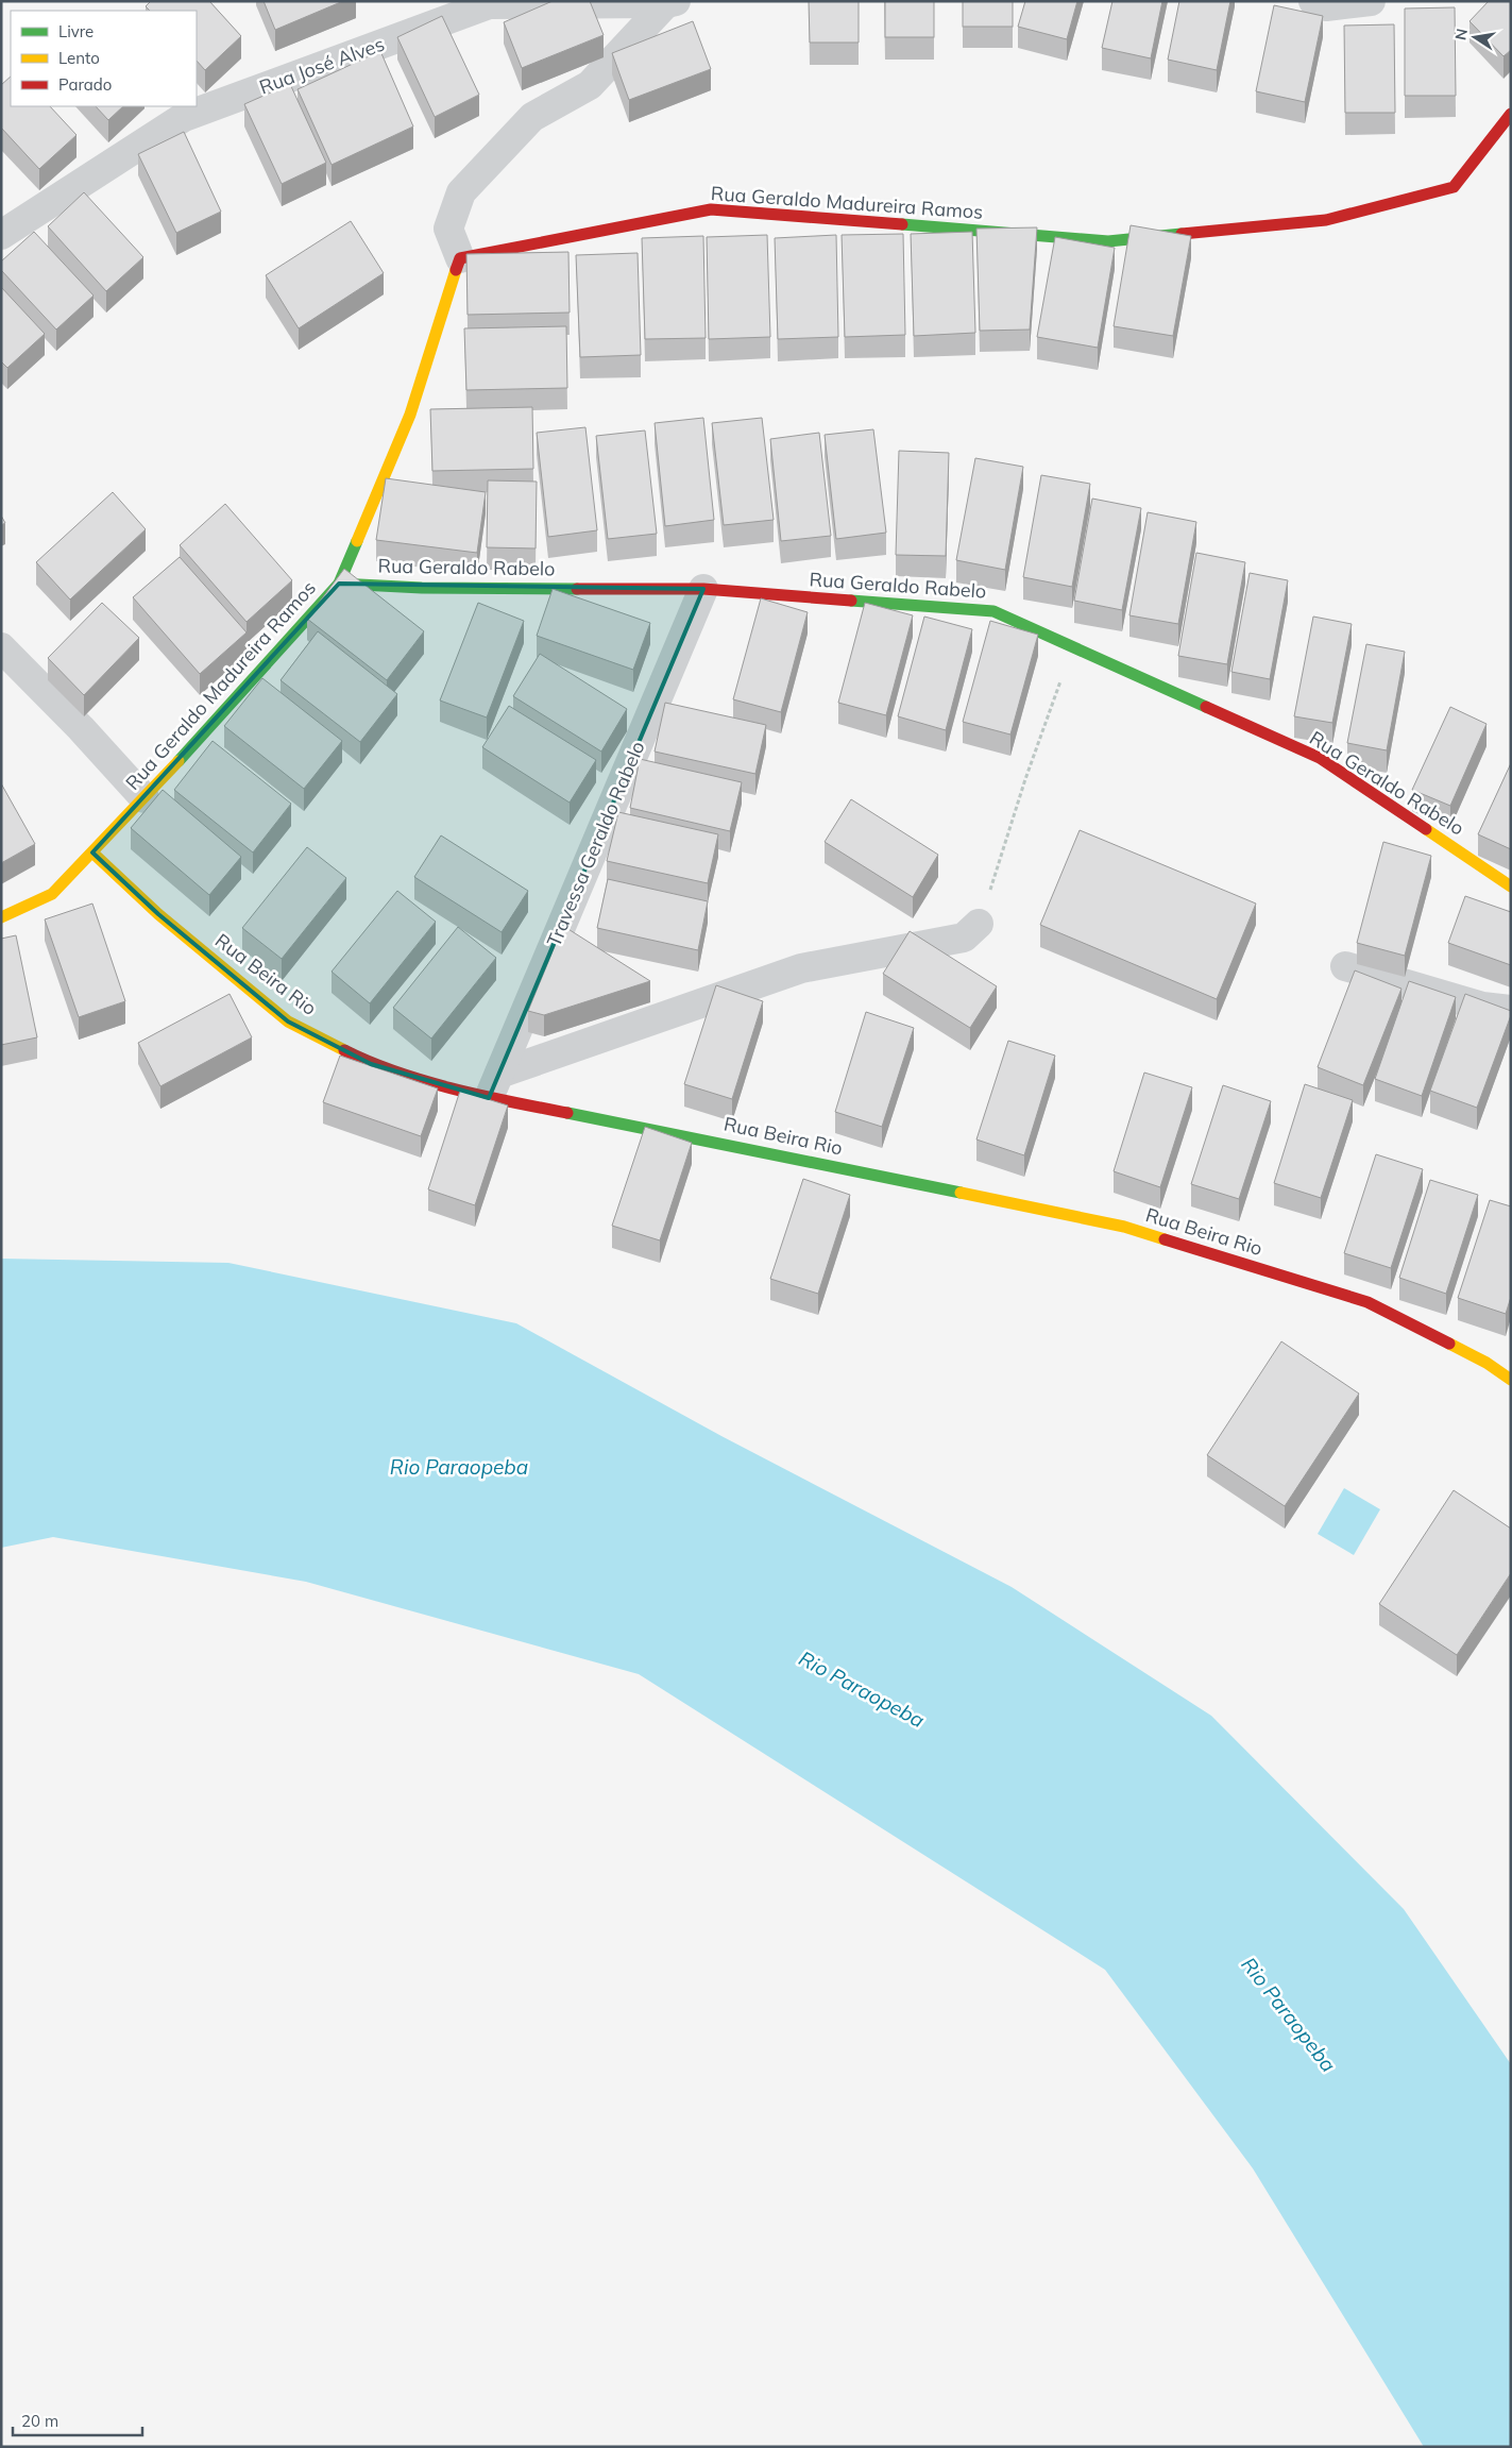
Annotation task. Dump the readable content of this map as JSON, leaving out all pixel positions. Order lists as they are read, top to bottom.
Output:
{
  "streets": {
    "street": [
      "Rua José Alves",
      "Rua Geraldo Madureira Ramos",
      "Rua Geraldo Rabelo",
      "Travessa Geraldo Rabelo",
      "Rua Beira Rio"
    ]
  },
  "crossings": [
    ["Rua Geraldo Madureira Ramos", "Rua Geraldo Rabelo"],
    ["Rua Geraldo Madureira Ramos", "Rua Beira Rio"],
    ["Rua Geraldo Rabelo", "Travessa Geraldo Rabelo"],
    ["Travessa Geraldo Rabelo", "Rua Beira Rio"]
  ],
  "water": ["Rio Paraopeba"],
  "legend": ["Livre", "Lento", "Parado"],
  "scale_bar": "20 m",
  "north": "left"
}
